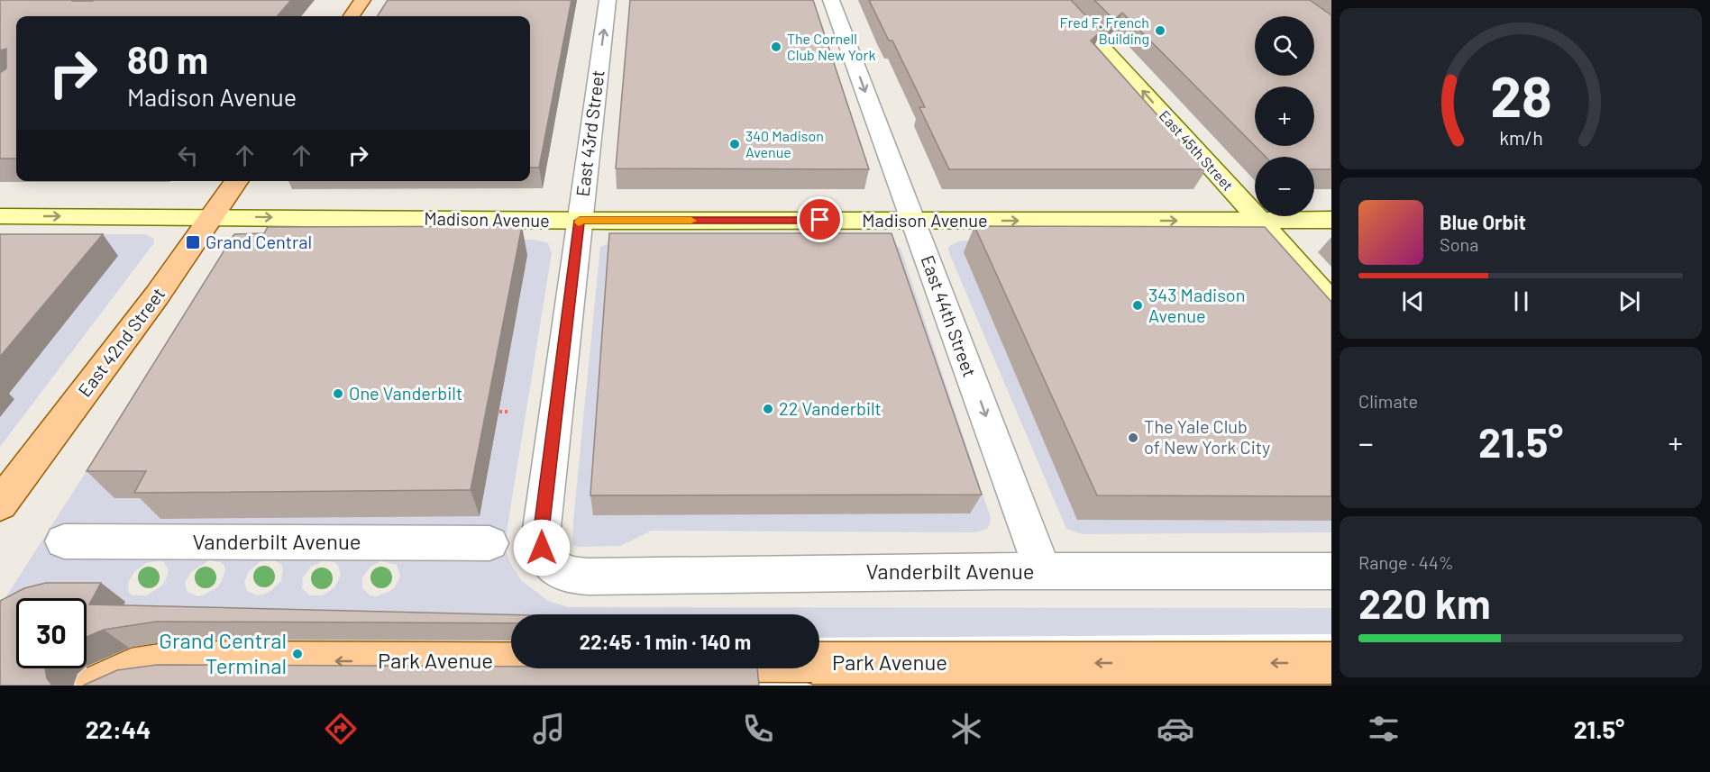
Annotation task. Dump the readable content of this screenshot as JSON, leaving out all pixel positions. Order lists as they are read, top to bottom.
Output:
{
  "streets": {
    "main road": [
      "East 45th Street",
      "Madison Avenue",
      "East 42nd Street",
      "Park Avenue"
    ],
    "street": ["East 43rd Street", "East 44th Street", "Vanderbilt Avenue"]
  },
  "crossings": [
    ["East 43rd Street", "Madison Avenue"],
    ["East 43rd Street", "Vanderbilt Avenue"],
    ["East 45th Street", "Madison Avenue"],
    ["Madison Avenue", "East 44th Street"],
    ["Madison Avenue", "East 42nd Street"],
    ["East 44th Street", "Vanderbilt Avenue"]
  ],
  "one_way": [
    "East 43rd Street",
    "East 45th Street",
    "Madison Avenue",
    "East 44th Street",
    "Park Avenue"
  ],
  "places": {
    "other": [
      "Fred F. French Building",
      "The Cornell Club New York",
      "340 Madison Avenue",
      "343 Madison Avenue",
      "One Vanderbilt",
      "22 Vanderbilt",
      "The Yale Club of New York City",
      "Grand Central Terminal"
    ],
    "transit": ["Grand Central"]
  },
  "page": {
    "map_buttons": ["+", "−"],
    "turn": ["80 m", "Madison Avenue"],
    "song": ["Blue Orbit", "Sona"],
    "tile": [
      "Climate",
      ["Range · 44%", "220 km"]
    ],
    "heat": ["−", "21.5°", "+"],
    "limit": "30",
    "trip": "22:45 · 1 min · 140 m",
    "tabs": ["22:44", "21.5°"],
    "gauge": ["28", "km/h"]
  }
}
